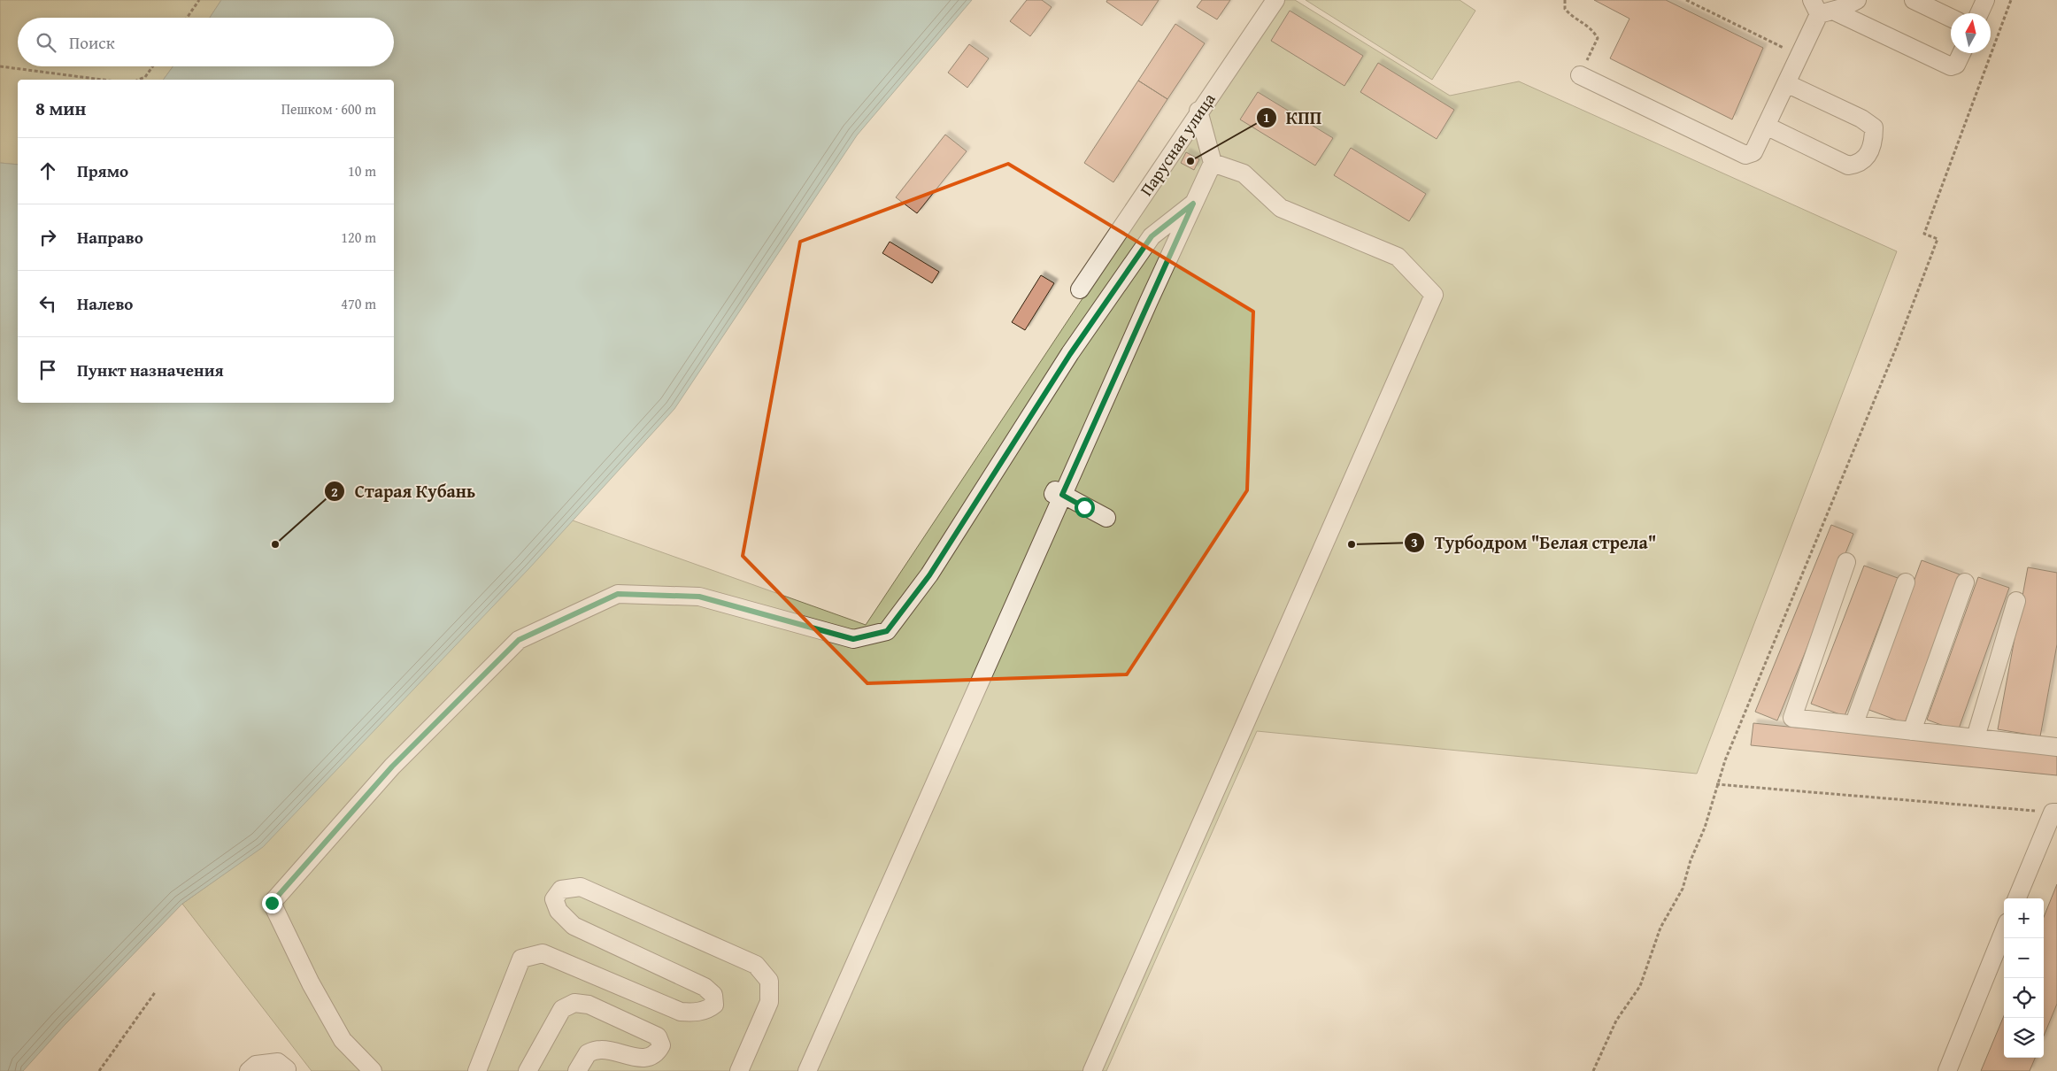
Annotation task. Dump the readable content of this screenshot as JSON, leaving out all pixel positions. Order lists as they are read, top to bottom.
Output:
{
  "streets": {
    "street": ["Парусная улица"]
  },
  "places": ["КПП", "Старая Кубань", "Турбодром \"Белая стрела\""],
  "north": "top",
  "page": {
    "search": "Поиск",
    "heading": ["8 мин", "Пешком · 600 m"],
    "list": [
      ["Прямо", "10 m"],
      ["Направо", "120 m"],
      ["Налево", "470 m"],
      "Пункт назначения"
    ],
    "map_buttons": ["+", "−"]
  }
}
